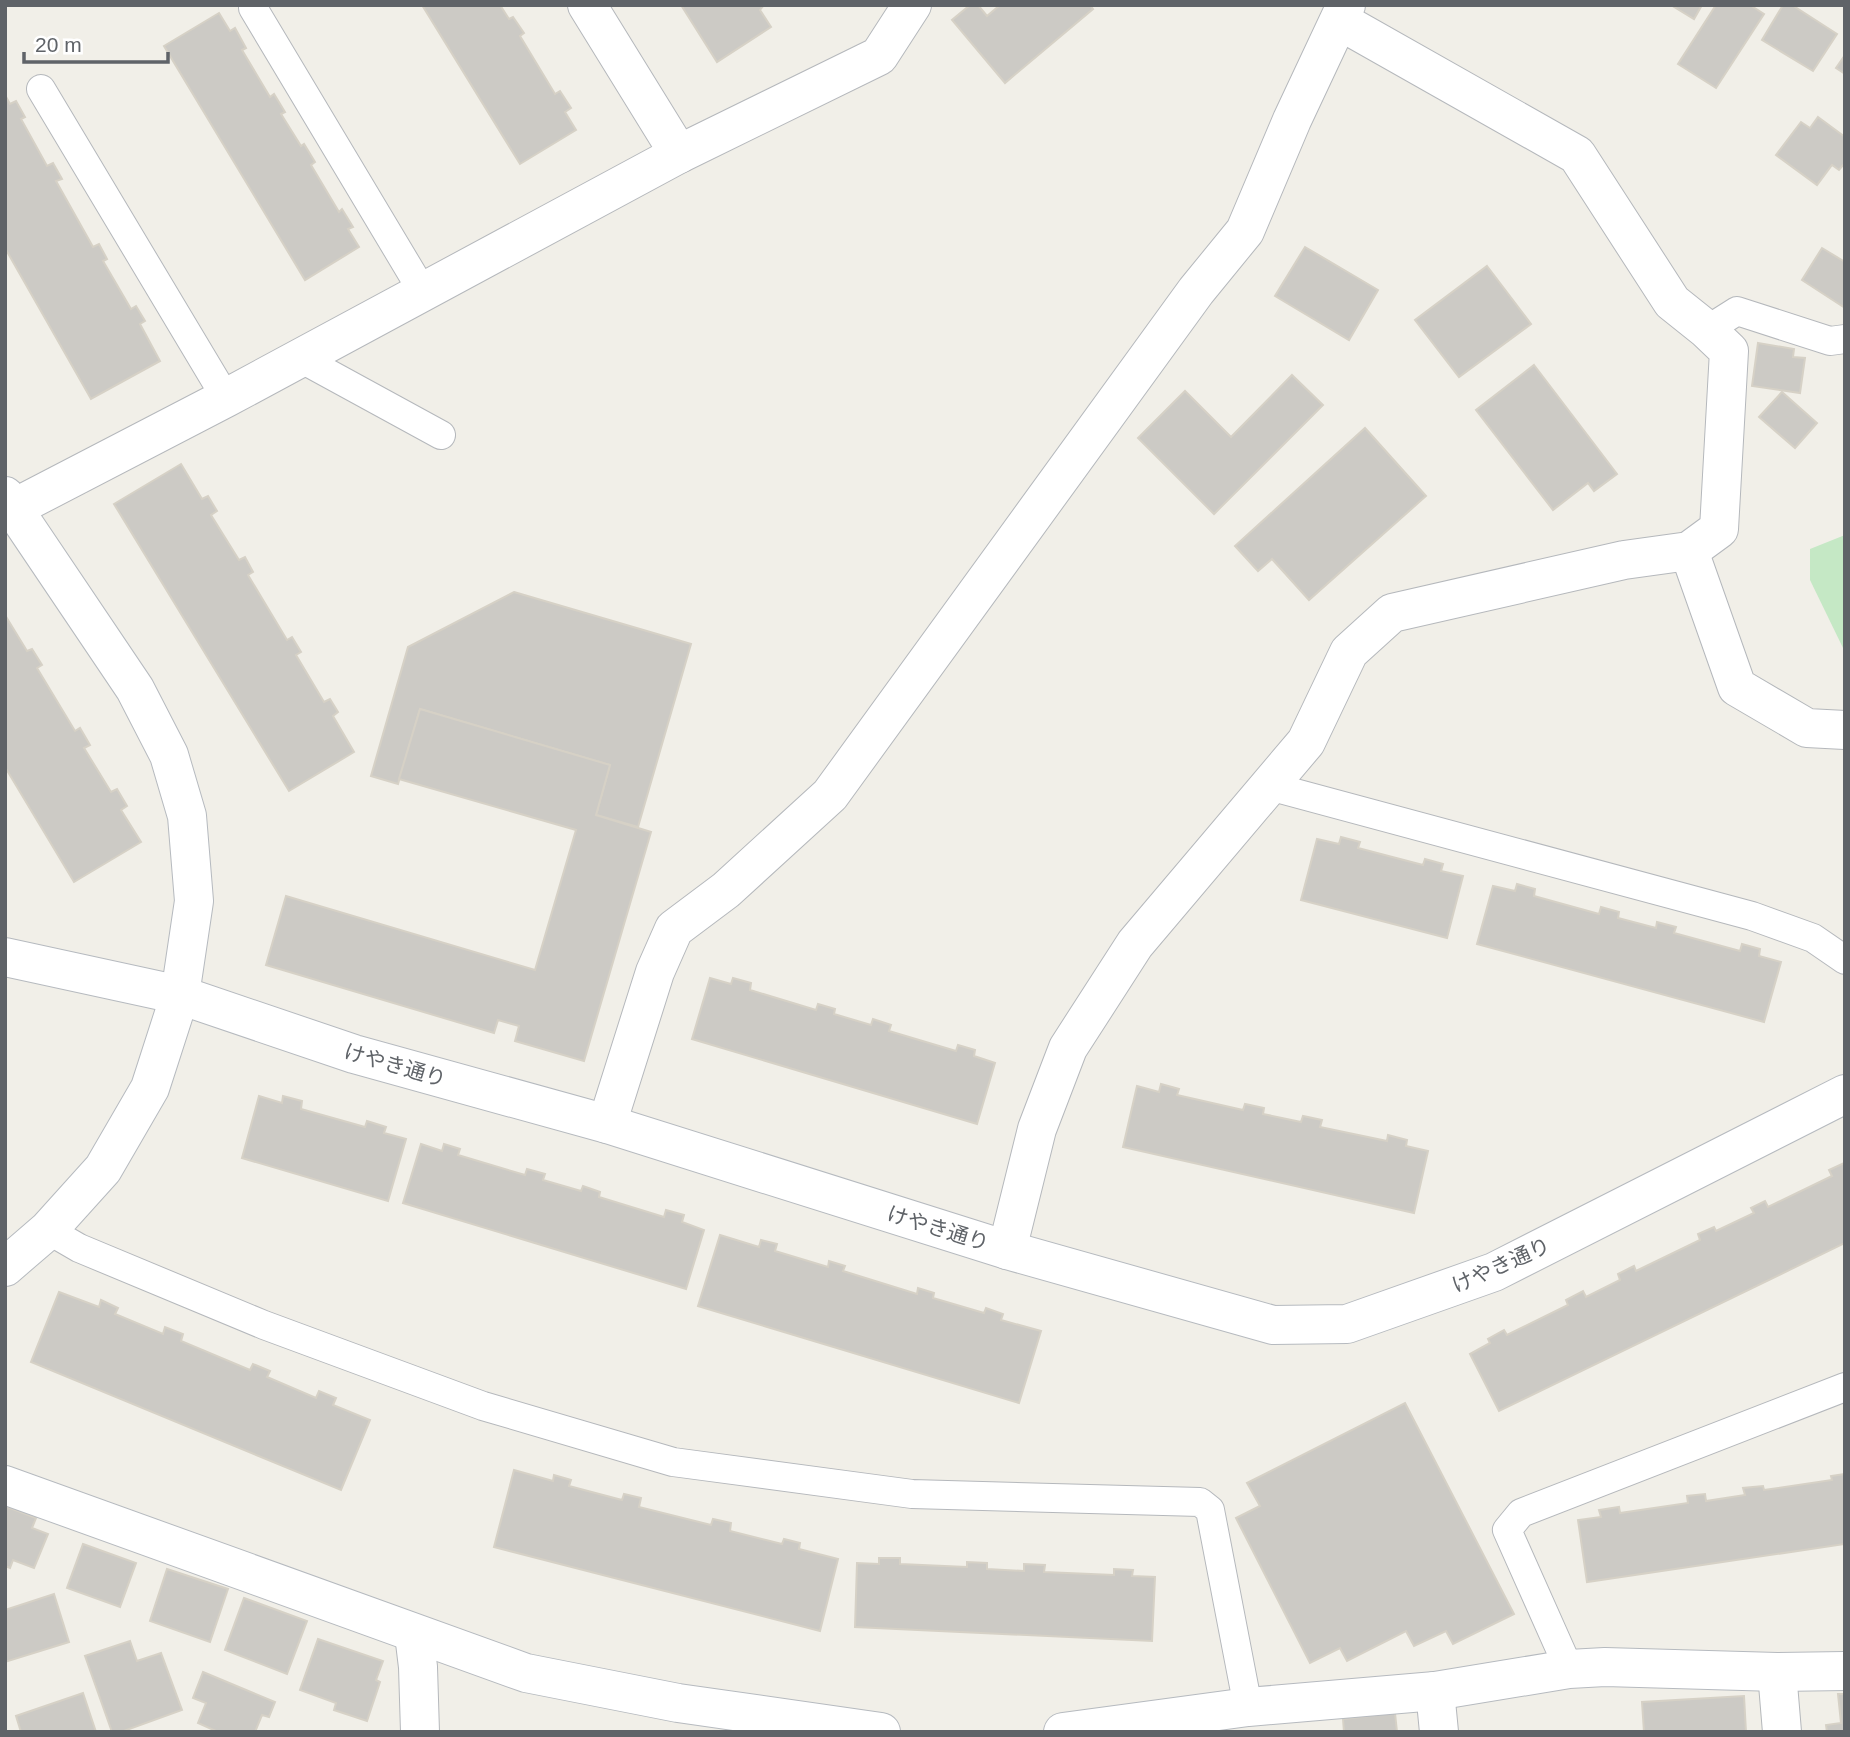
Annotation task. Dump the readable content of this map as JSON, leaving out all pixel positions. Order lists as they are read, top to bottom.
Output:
{
  "streets": {
    "street": ["けやき通り"]
  },
  "scale_bar": "20 m"
}
